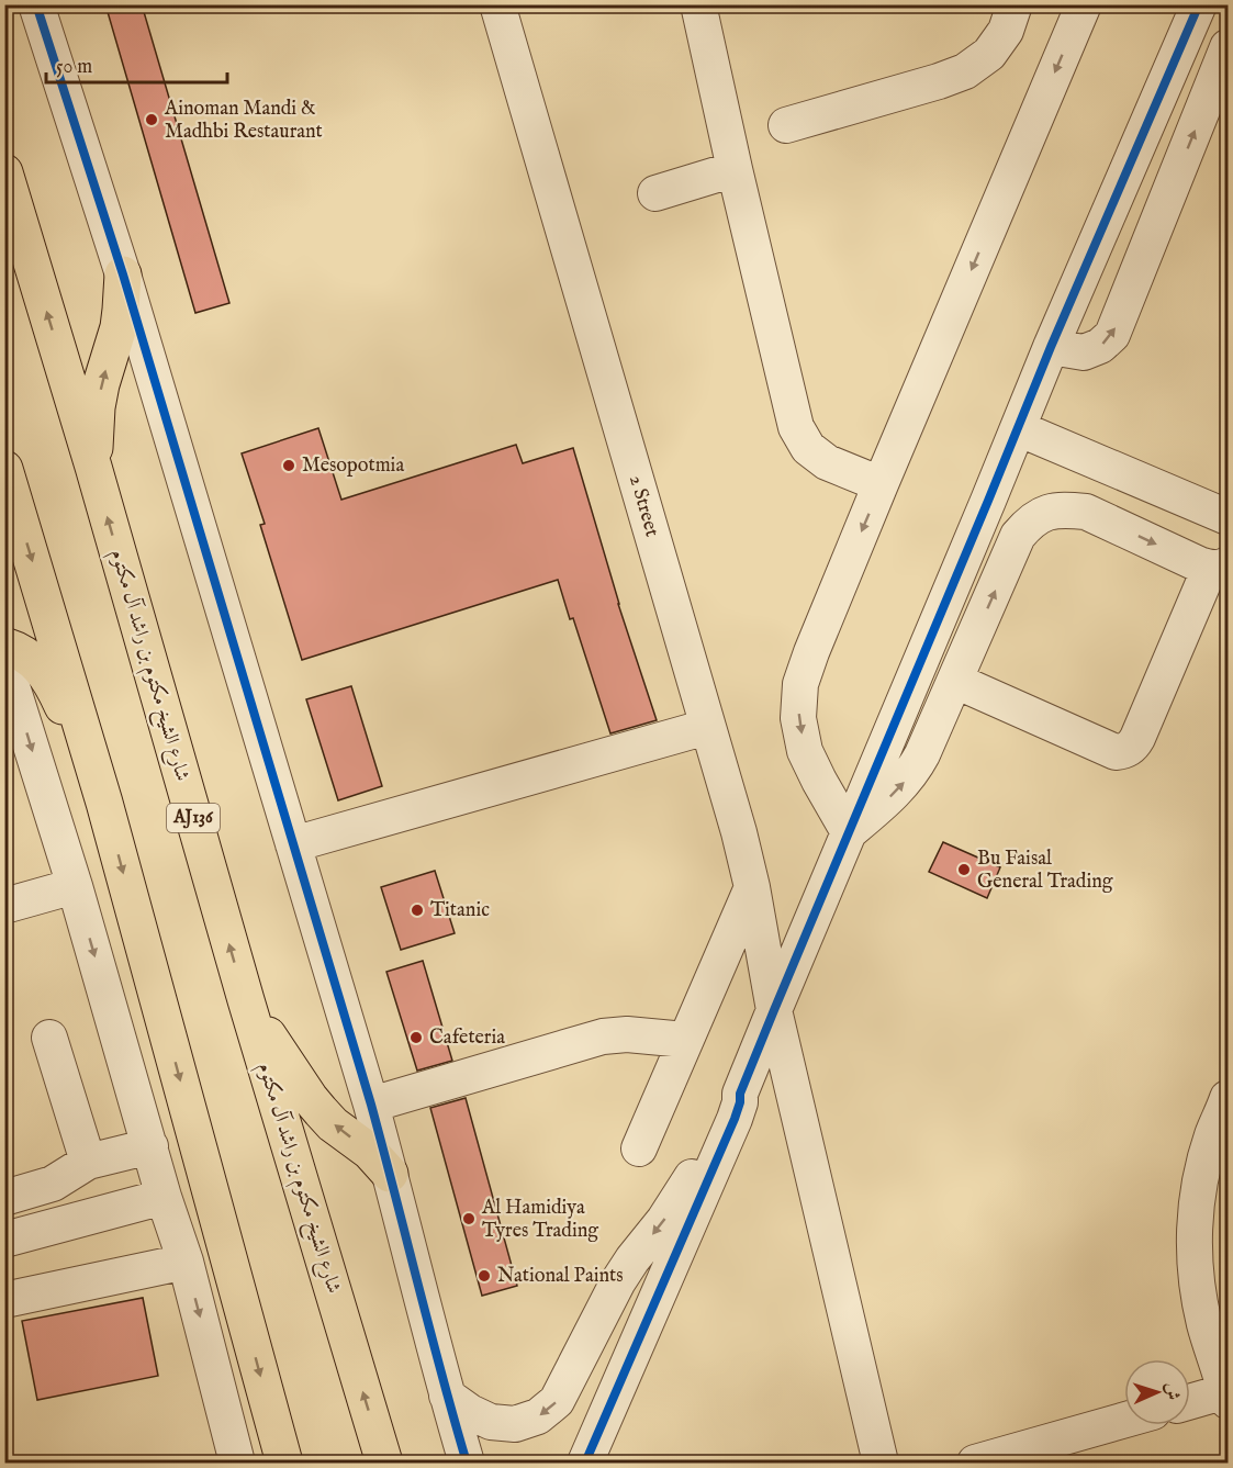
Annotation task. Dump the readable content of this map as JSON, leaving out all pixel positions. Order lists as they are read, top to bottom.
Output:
{
  "streets": {
    "main road": ["شارع الشيخ مكتوم بن راشد آل مكتوم", "AJ136"],
    "street": ["2 Street"]
  },
  "places": [
    "Ainoman Mandi & Madhbi Restaurant",
    "Mesopotmia",
    "Bu Faisal General Trading",
    "Titanic",
    "Cafeteria",
    "Al Hamidiya Tyres Trading",
    "National Paints"
  ],
  "scale_bar": "50 m",
  "north": "right"
}
